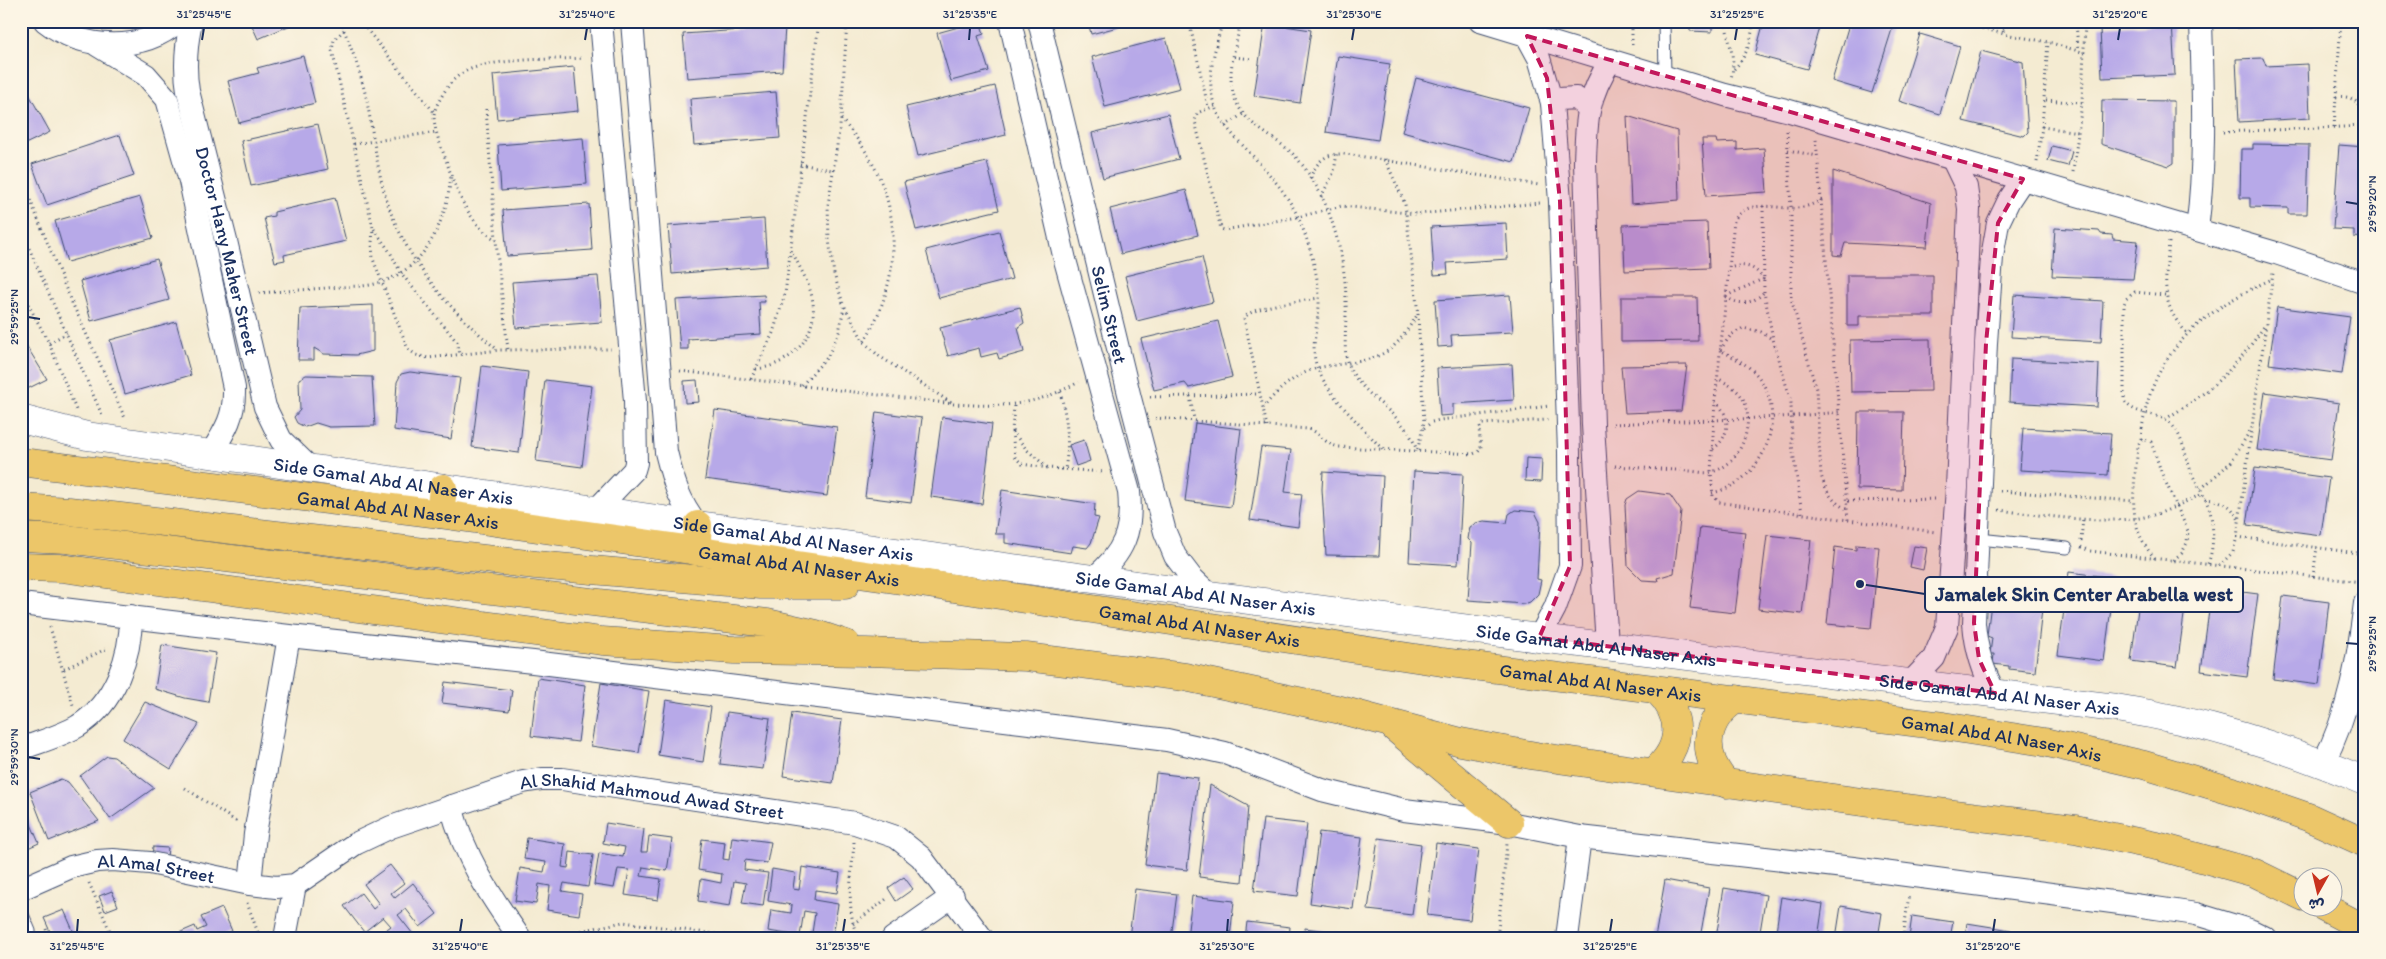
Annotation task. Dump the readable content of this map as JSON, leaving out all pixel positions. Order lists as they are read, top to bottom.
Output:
{
  "streets": {
    "main road": ["Gamal Abd Al Naser Axis"],
    "street": [
      "Doctor Hany Maher Street",
      "Selim Street",
      "Side Gamal Abd Al Naser Axis",
      "Al Shahid Mahmoud Awad Street",
      "Al Amal Street"
    ]
  },
  "crossings": [
    ["Doctor Hany Maher Street", "Side Gamal Abd Al Naser Axis"],
    ["Selim Street", "Side Gamal Abd Al Naser Axis"],
    ["Side Gamal Abd Al Naser Axis", "Gamal Abd Al Naser Axis"],
    ["Al Shahid Mahmoud Awad Street", "Al Amal Street"]
  ],
  "places": ["Jamalek Skin Center Arabella west"],
  "north": "bottom",
  "coordinates": [
    "31°25'45\"E",
    "31°25'40\"E",
    "31°25'35\"E",
    "31°25'30\"E",
    "31°25'25\"E",
    "31°25'20\"E",
    "29°59'20\"N",
    "29°59'25\"N",
    "29°59'30\"N"
  ]
}
